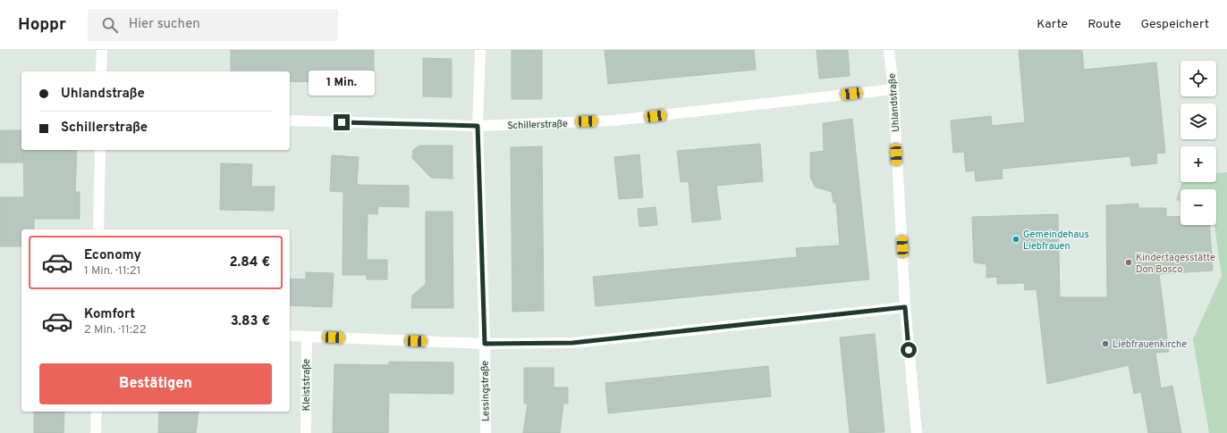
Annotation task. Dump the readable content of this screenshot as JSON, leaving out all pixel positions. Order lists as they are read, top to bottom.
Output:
{
  "streets": {
    "street": [
      "Uhlandstraße",
      "Schillerstraße",
      "Kleiststraße",
      "Lessingstraße"
    ]
  },
  "crossings": [
    ["Uhlandstraße", "Schillerstraße"],
    ["Schillerstraße", "Lessingstraße"]
  ],
  "places": ["Gemeindehaus Liebfrauen", "Kindertagesstätte Don Bosco", "Liebfrauenkirche"],
  "page": {
    "header": "Hoppr",
    "search": "Hier suchen",
    "nav": ["Karte", "Route", "Gespeichert"],
    "map_buttons": ["+", "−"],
    "bubble": "1 Min.",
    "banner": ["Uhlandstraße", "Schillerstraße"],
    "list": [
      {
        "name": "Economy",
        "note": "1 Min. · 11:21",
        "value": "2.84 €"
      },
      {
        "name": "Komfort",
        "note": "2 Min. · 11:22",
        "value": "3.83 €"
      }
    ],
    "buttons": "Bestätigen"
  }
}
